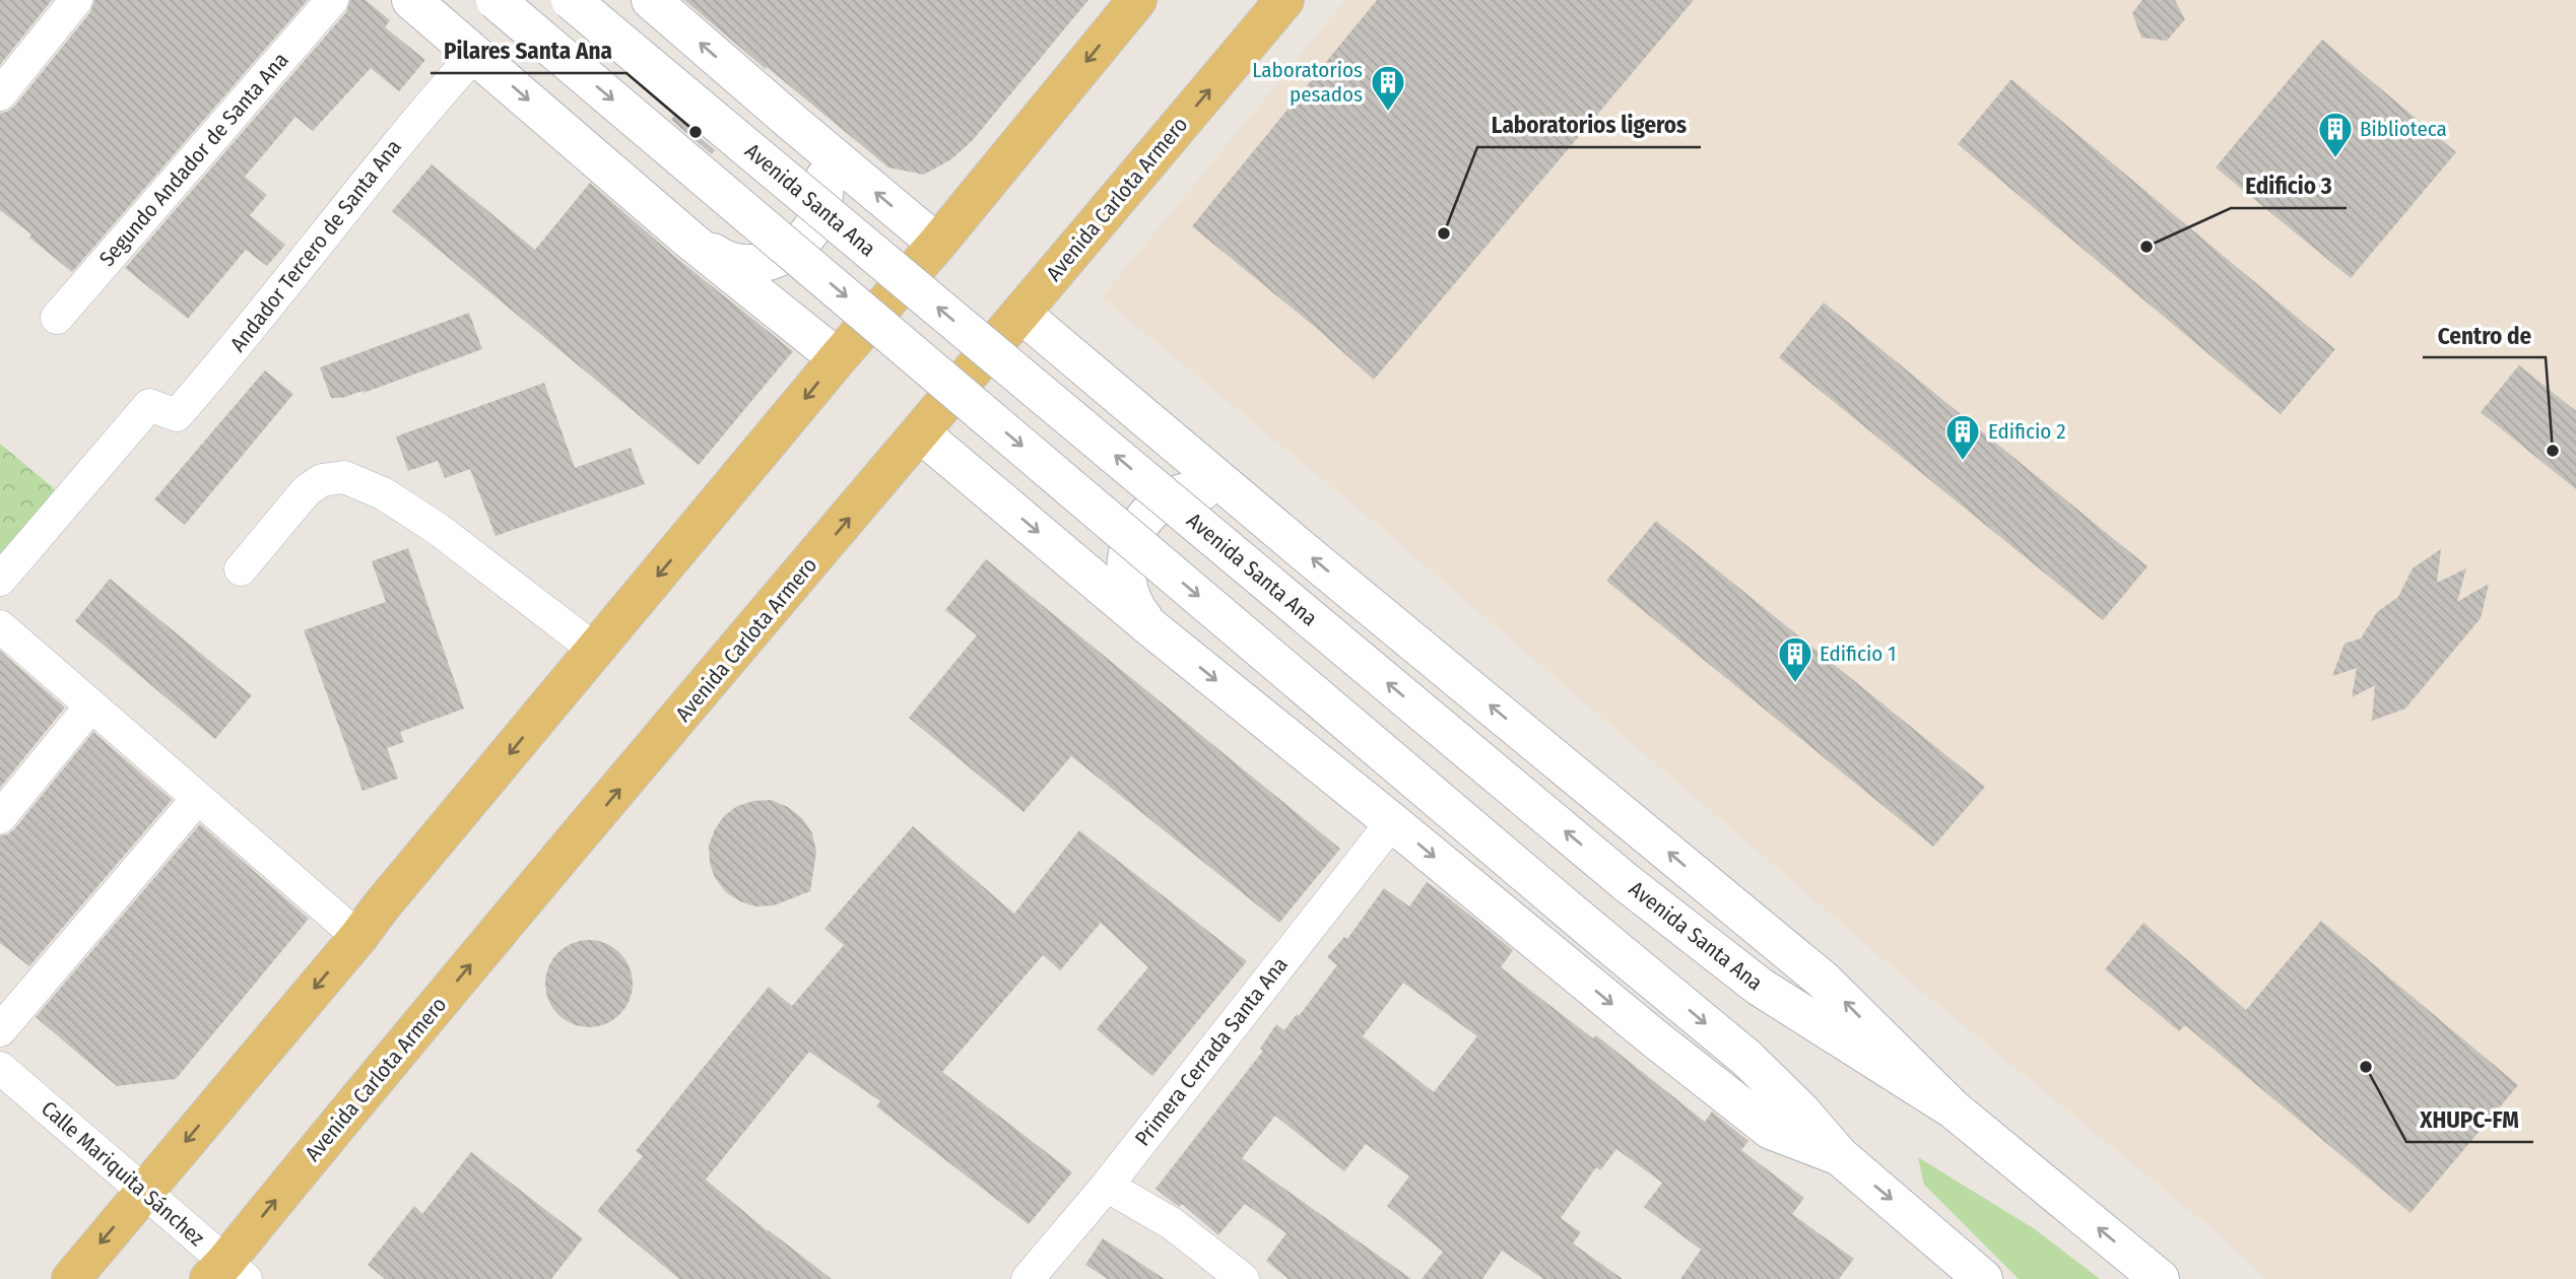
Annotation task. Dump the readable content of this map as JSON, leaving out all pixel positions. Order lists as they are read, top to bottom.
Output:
{
  "streets": {
    "main road": ["Avenida Carlota Armero", "Avenida Santa Ana"],
    "street": [
      "Segundo Andador de Santa Ana",
      "Andador Tercero de Santa Ana",
      "Primera Cerrada Santa Ana",
      "Calle Mariquita Sánchez"
    ]
  },
  "crossings": [
    ["Avenida Carlota Armero", "Avenida Santa Ana"],
    ["Avenida Carlota Armero", "Calle Mariquita Sánchez"]
  ],
  "places": {
    "building": [
      "Laboratorios pesados",
      "Biblioteca",
      "Edificio 2",
      "Edificio 1"
    ],
    "other": [
      "Pilares Santa Ana",
      "Laboratorios ligeros",
      "Edificio 3",
      "Centro de",
      "XHUPC-FM"
    ]
  }
}
